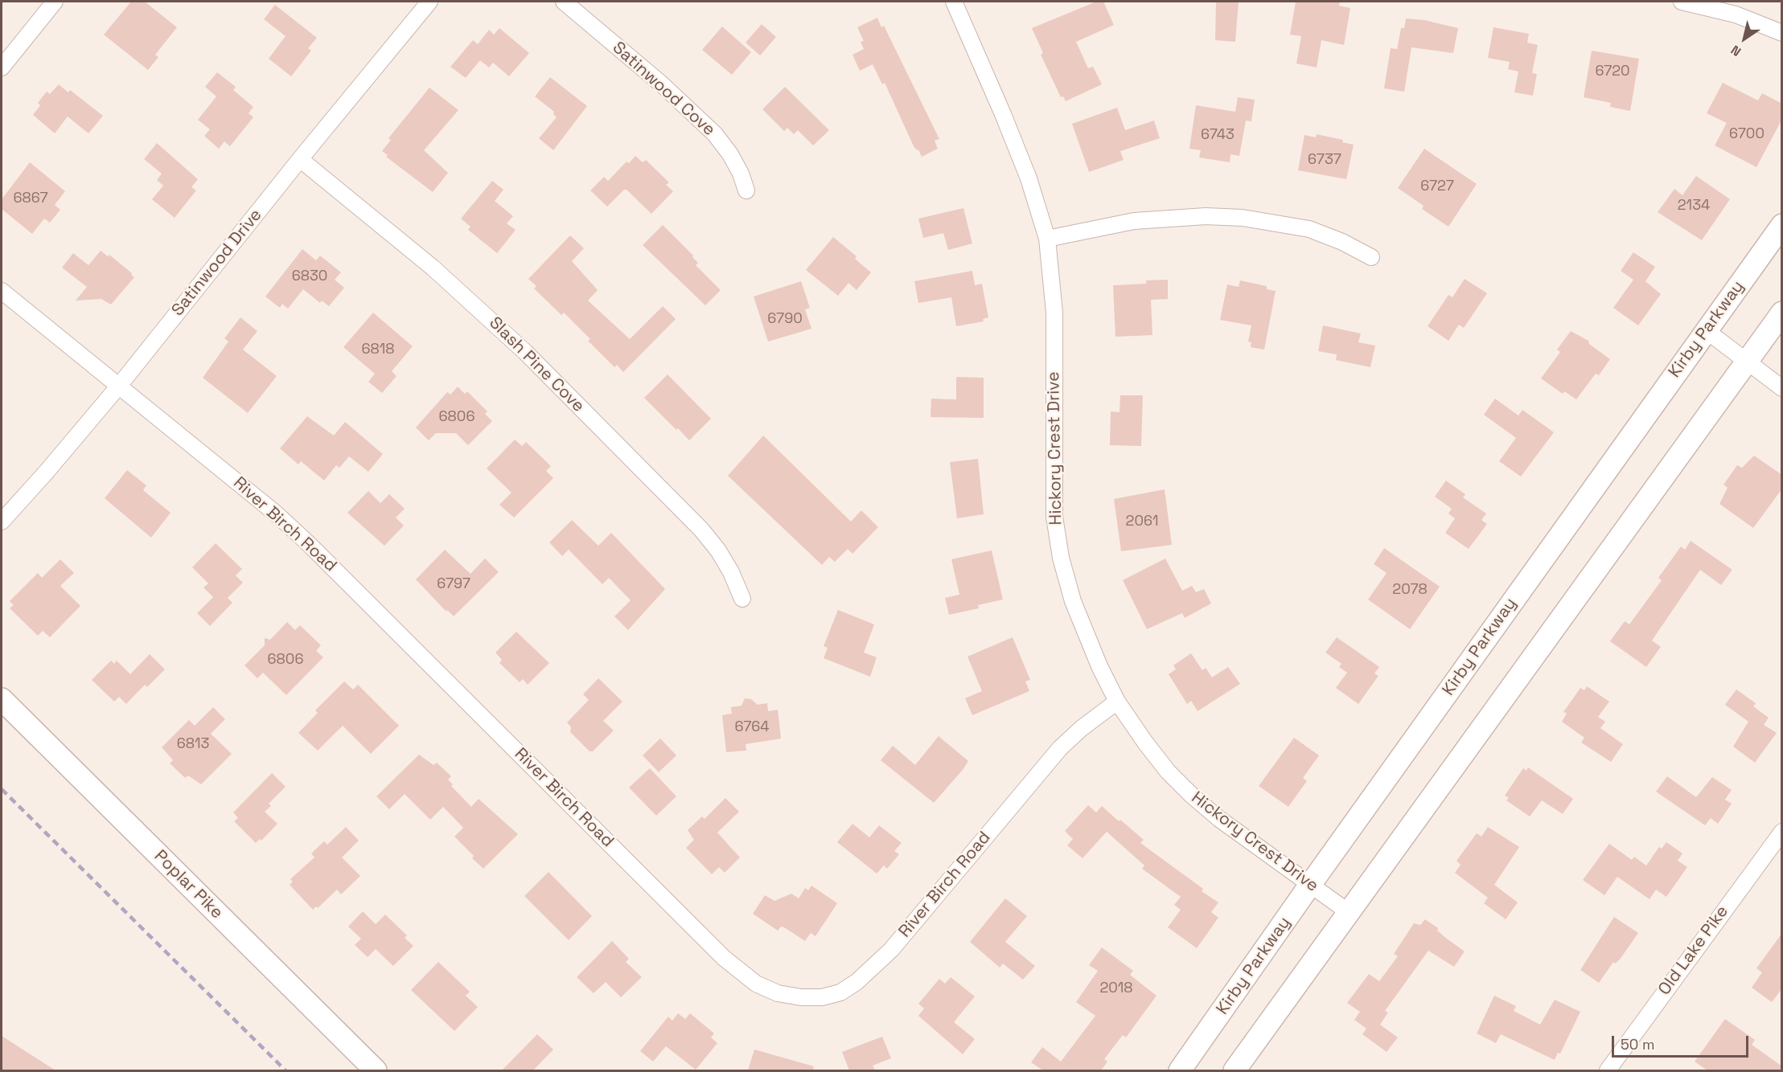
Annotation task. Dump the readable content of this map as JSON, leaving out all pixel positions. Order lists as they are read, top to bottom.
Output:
{
  "streets": {
    "main road": ["Kirby Parkway", "Poplar Pike"],
    "street": [
      "Satinwood Cove",
      "Satinwood Drive",
      "Slash Pine Cove",
      "Hickory Crest Drive",
      "River Birch Road",
      "Old Lake Pike"
    ]
  },
  "crossings": [
    ["Satinwood Drive", "Slash Pine Cove"],
    ["Satinwood Drive", "River Birch Road"],
    ["Kirby Parkway", "Hickory Crest Drive"],
    ["Hickory Crest Drive", "River Birch Road"]
  ],
  "house_numbers": [
    "6720",
    "6700",
    "6743",
    "6737",
    "6727",
    "6867",
    "2134",
    "6830",
    "6790",
    "6818",
    "6806",
    "2061",
    "6797",
    "2078",
    "6806",
    "6764",
    "6813",
    "2018"
  ],
  "scale_bar": "50 m",
  "north": "bottom left"
}
